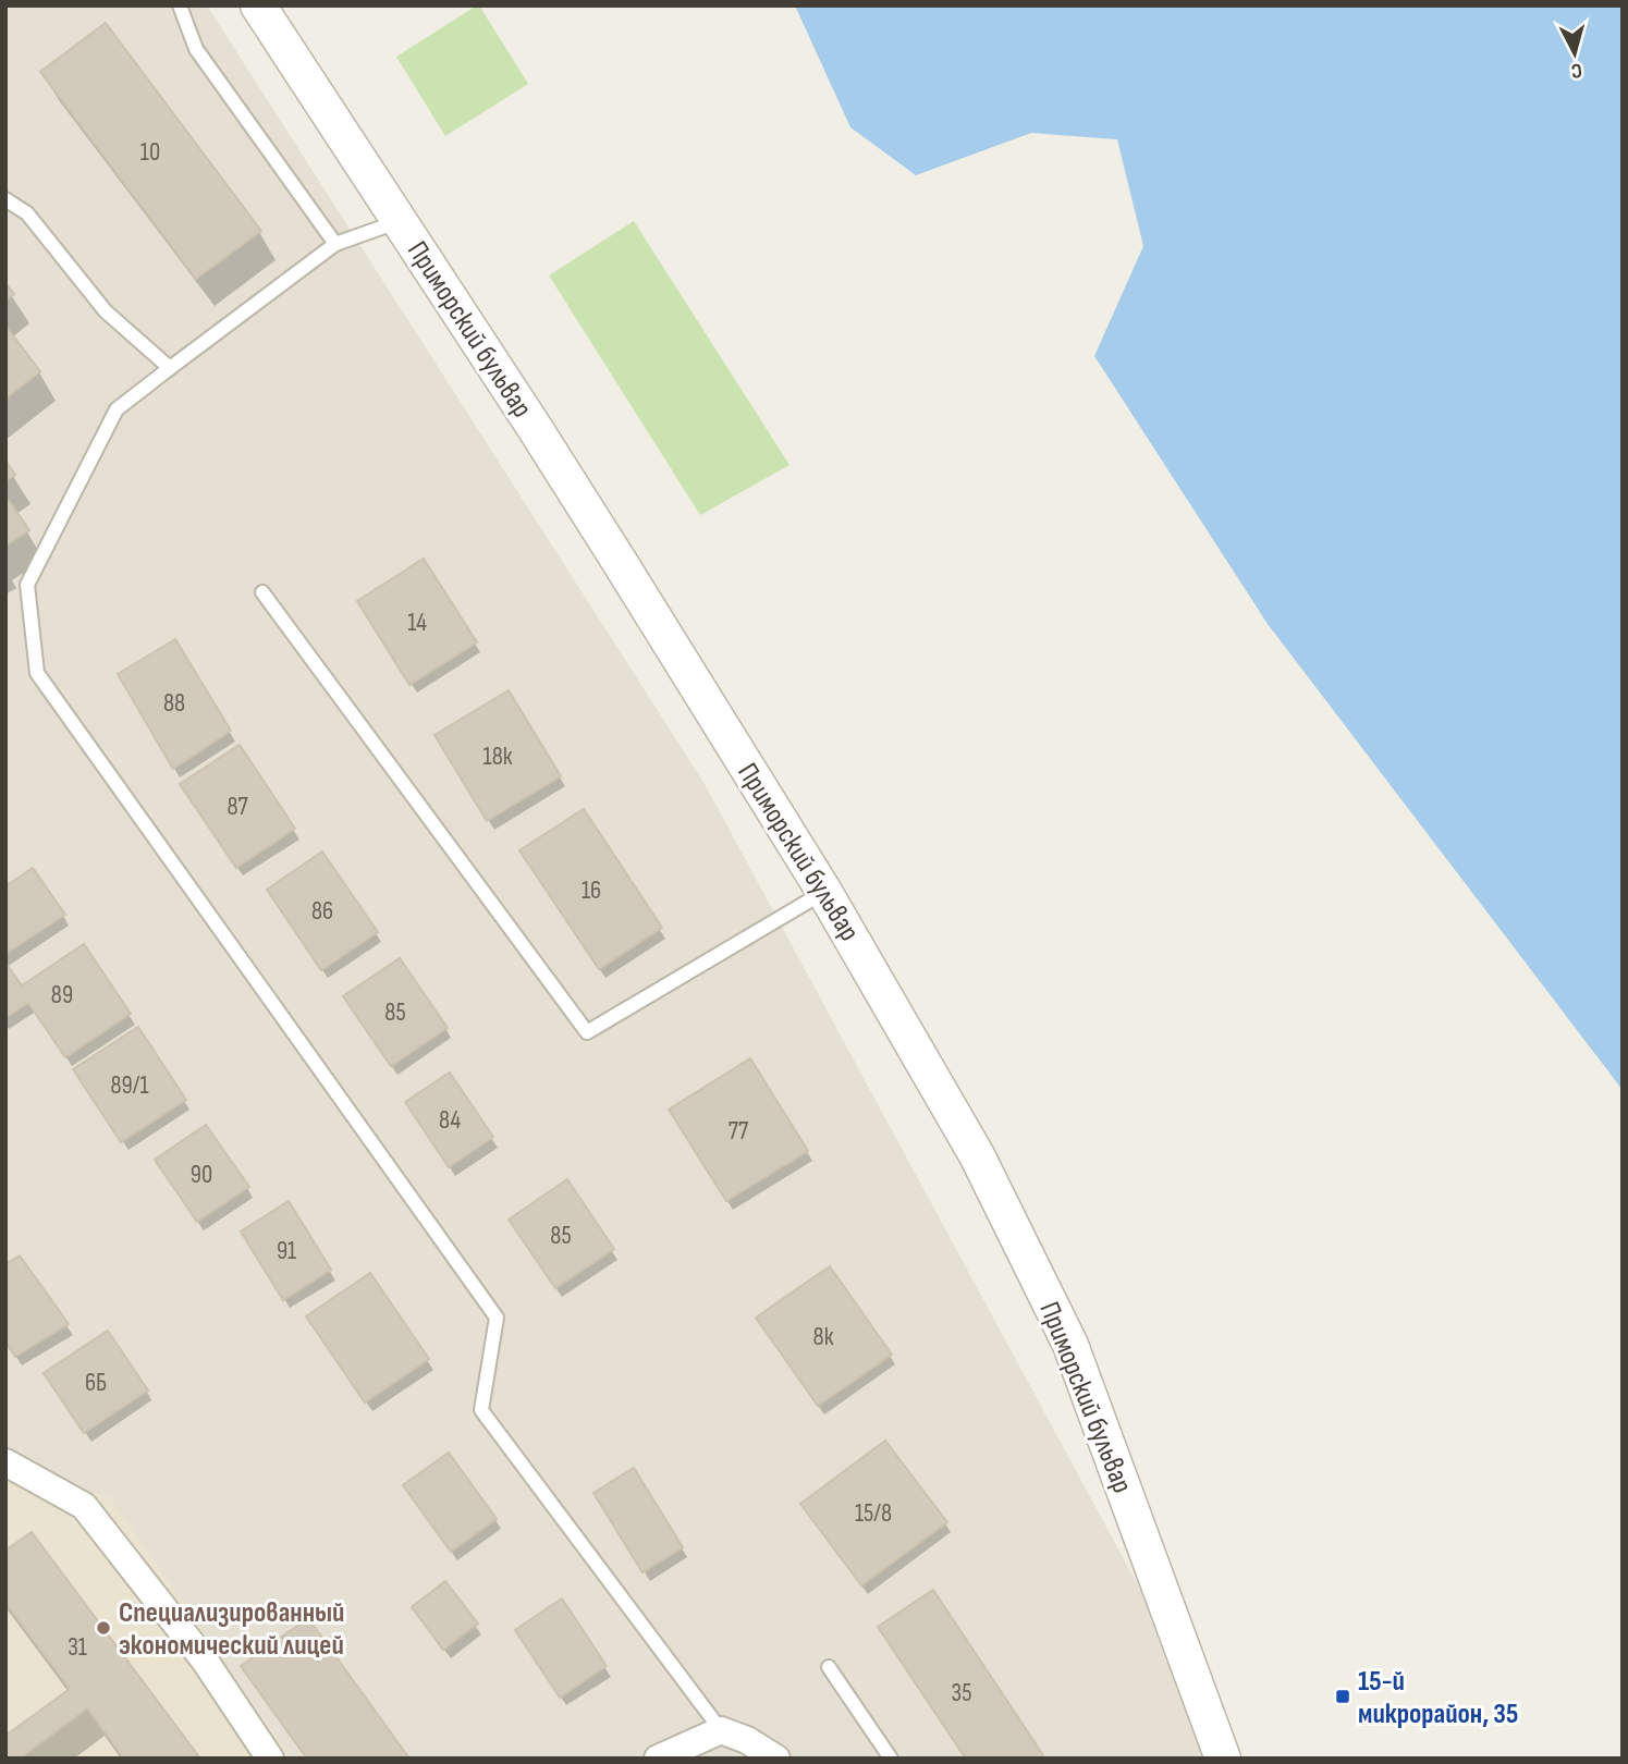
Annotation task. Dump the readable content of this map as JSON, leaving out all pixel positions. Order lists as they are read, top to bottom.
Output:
{
  "streets": {
    "street": ["Приморский бульвар"]
  },
  "places": {
    "other": ["Специализированный экономический лицей"],
    "transit": ["15-й микрорайон, 35"]
  },
  "house_numbers": [
    "10",
    "14",
    "88",
    "18к",
    "87",
    "16",
    "86",
    "89",
    "85",
    "89/1",
    "84",
    "77",
    "90",
    "85",
    "91",
    "8к",
    "6Б",
    "15/8",
    "31",
    "35"
  ],
  "north": "bottom"
}
